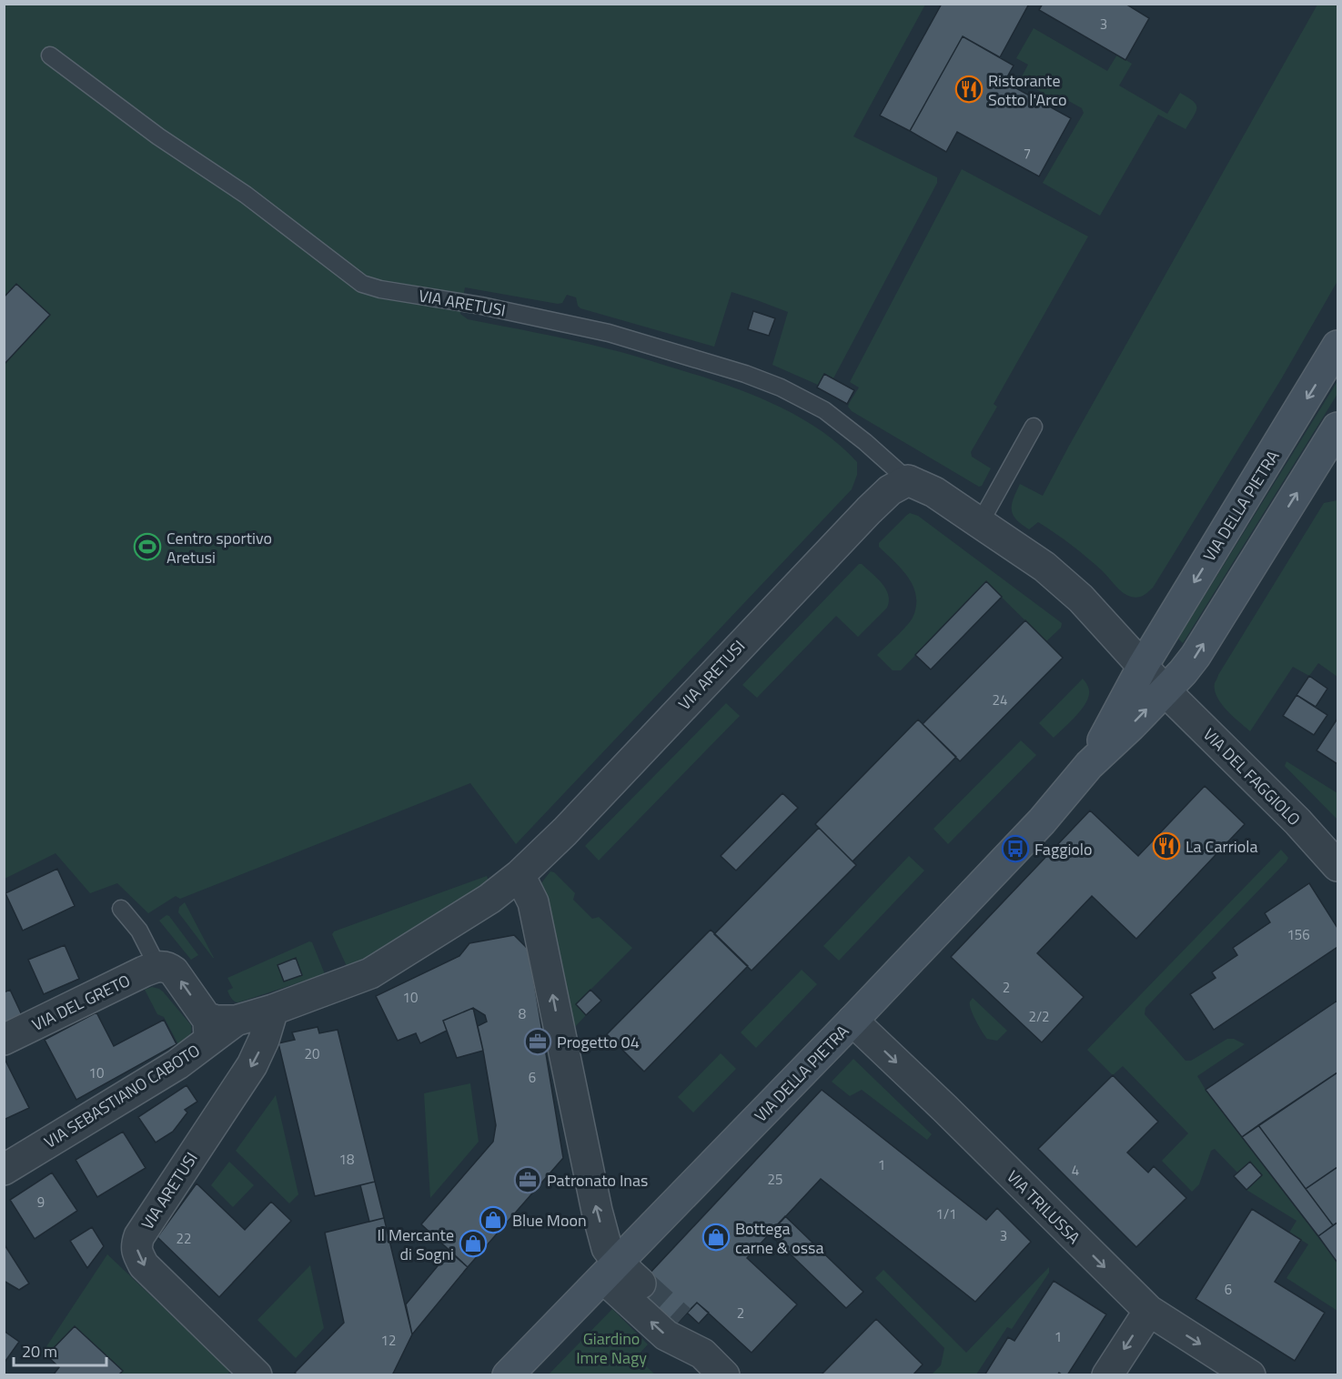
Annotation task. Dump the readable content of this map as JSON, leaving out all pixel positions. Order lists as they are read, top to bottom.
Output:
{
  "streets": {
    "main road": ["VIA DELLA PIETRA"],
    "street": [
      "VIA ARETUSI",
      "VIA DEL FAGGIOLO",
      "VIA DEL GRETO",
      "VIA SEBASTIANO CABOTO",
      "VIA TRILUSSA"
    ]
  },
  "crossings": [
    ["VIA ARETUSI", "VIA DELLA PIETRA"],
    ["VIA ARETUSI", "VIA SEBASTIANO CABOTO"],
    ["VIA DELLA PIETRA", "VIA DEL FAGGIOLO"],
    ["VIA DELLA PIETRA", "VIA TRILUSSA"]
  ],
  "one_way": ["VIA TRILUSSA"],
  "parks": ["Giardino Imre Nagy"],
  "places": {
    "restaurant": ["Ristorante Sotto l'Arco", "La Carriola"],
    "sports": ["Centro sportivo Aretusi"],
    "bus stop": ["Faggiolo"],
    "office": ["Progetto 04", "Patronato Inas"],
    "shop": ["Blue Moon", "Bottega carne & ossa", "Il Mercante di Sogni"]
  },
  "house_numbers": [
    "3",
    "7",
    "24",
    "156",
    "2",
    "10",
    "8",
    "2/2",
    "20",
    "10",
    "6",
    "18",
    "1",
    "4",
    "25",
    "9",
    "1/1",
    "3",
    "22",
    "6",
    "2",
    "1",
    "12"
  ],
  "scale_bar": "20 m"
}
